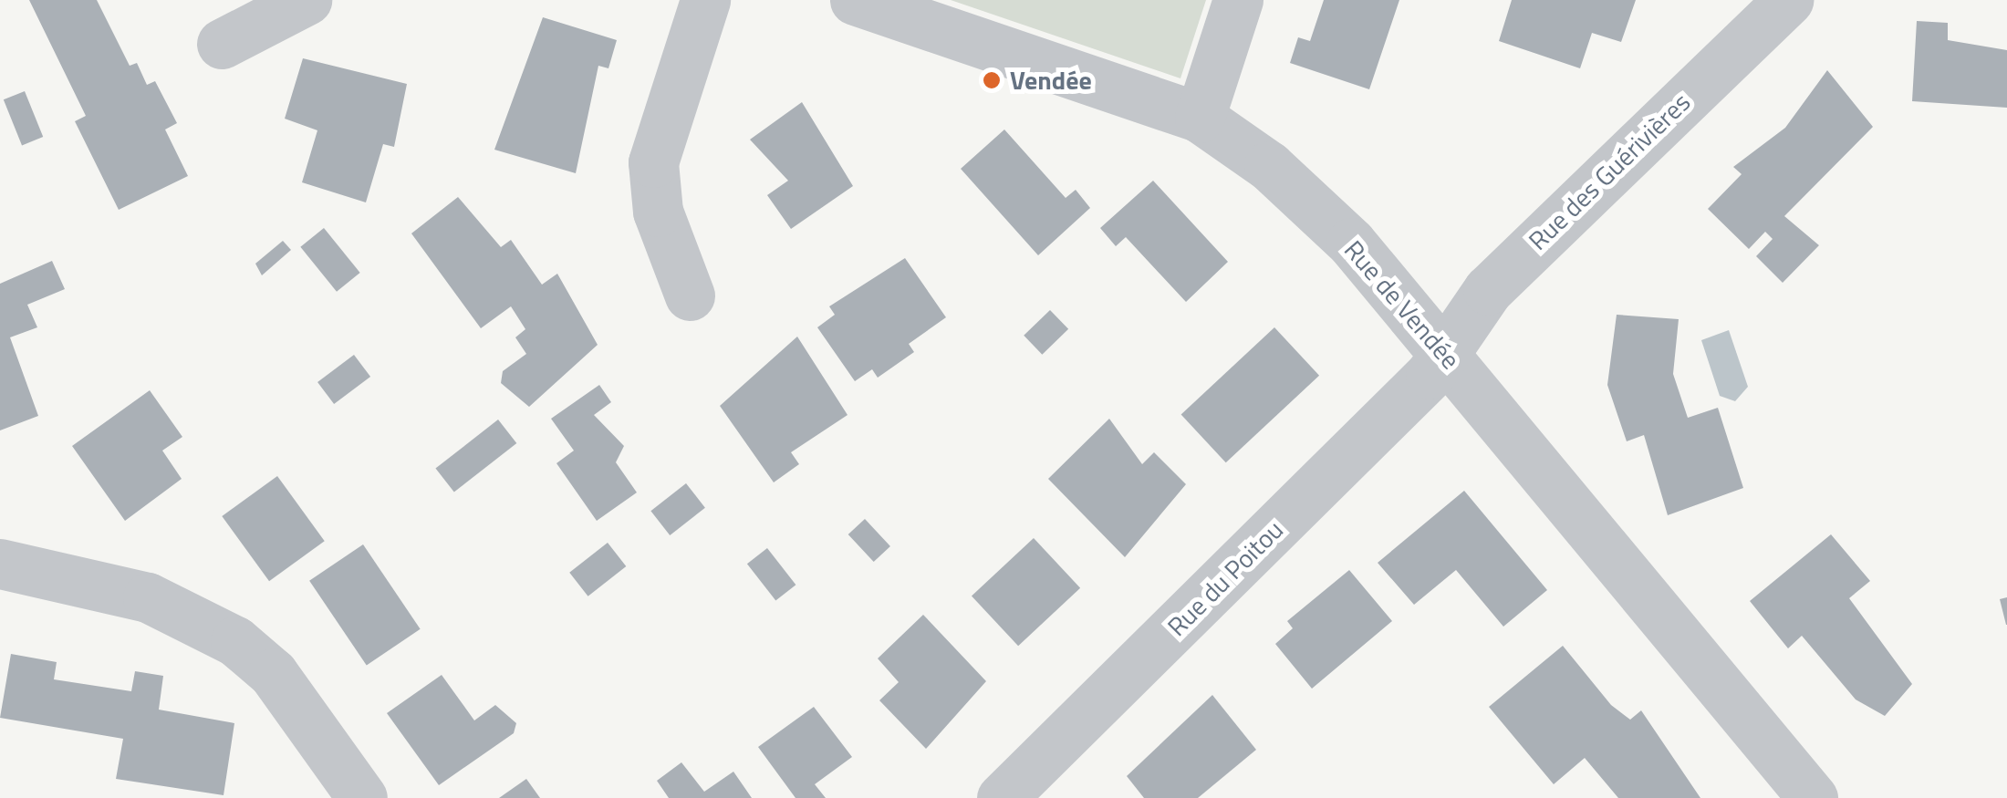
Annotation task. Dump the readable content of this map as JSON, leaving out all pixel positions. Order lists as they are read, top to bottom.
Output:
{
  "streets": {
    "street": ["Rue des Guérivières", "Rue de Vendée", "Rue du Poitou"]
  },
  "crossings": [
    ["Rue des Guérivières", "Rue de Vendée"],
    ["Rue des Guérivières", "Rue du Poitou"],
    ["Rue de Vendée", "Rue du Poitou"]
  ],
  "places": ["Vendée"]
}
